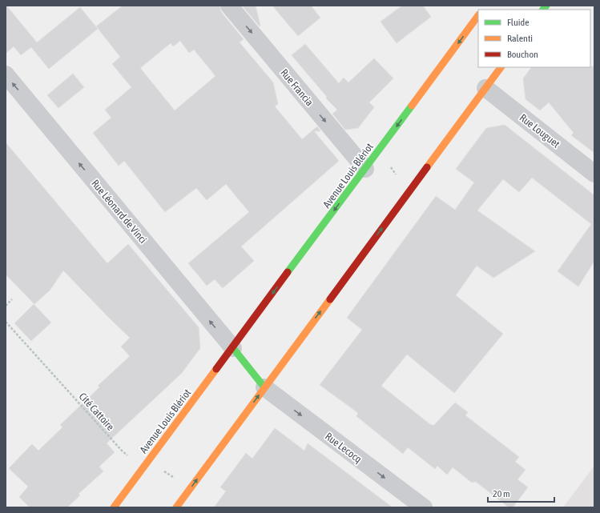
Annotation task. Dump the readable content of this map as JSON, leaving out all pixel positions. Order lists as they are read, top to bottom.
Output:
{
  "streets": {
    "street": [
      "Rue Francia",
      "Rue Louguet",
      "Avenue Louis Blériot",
      "Rue Léonard de Vinci",
      "Rue Lecocq"
    ],
    "path": ["Cité Cattoire"]
  },
  "crossings": [
    ["Rue Francia", "Avenue Louis Blériot"],
    ["Avenue Louis Blériot", "Rue Léonard de Vinci"],
    ["Avenue Louis Blériot", "Cité Cattoire"]
  ],
  "one_way": ["Rue Francia", "Rue Léonard de Vinci", "Rue Lecocq"],
  "legend": ["Fluide", "Ralenti", "Bouchon"],
  "scale_bar": "20 m"
}
